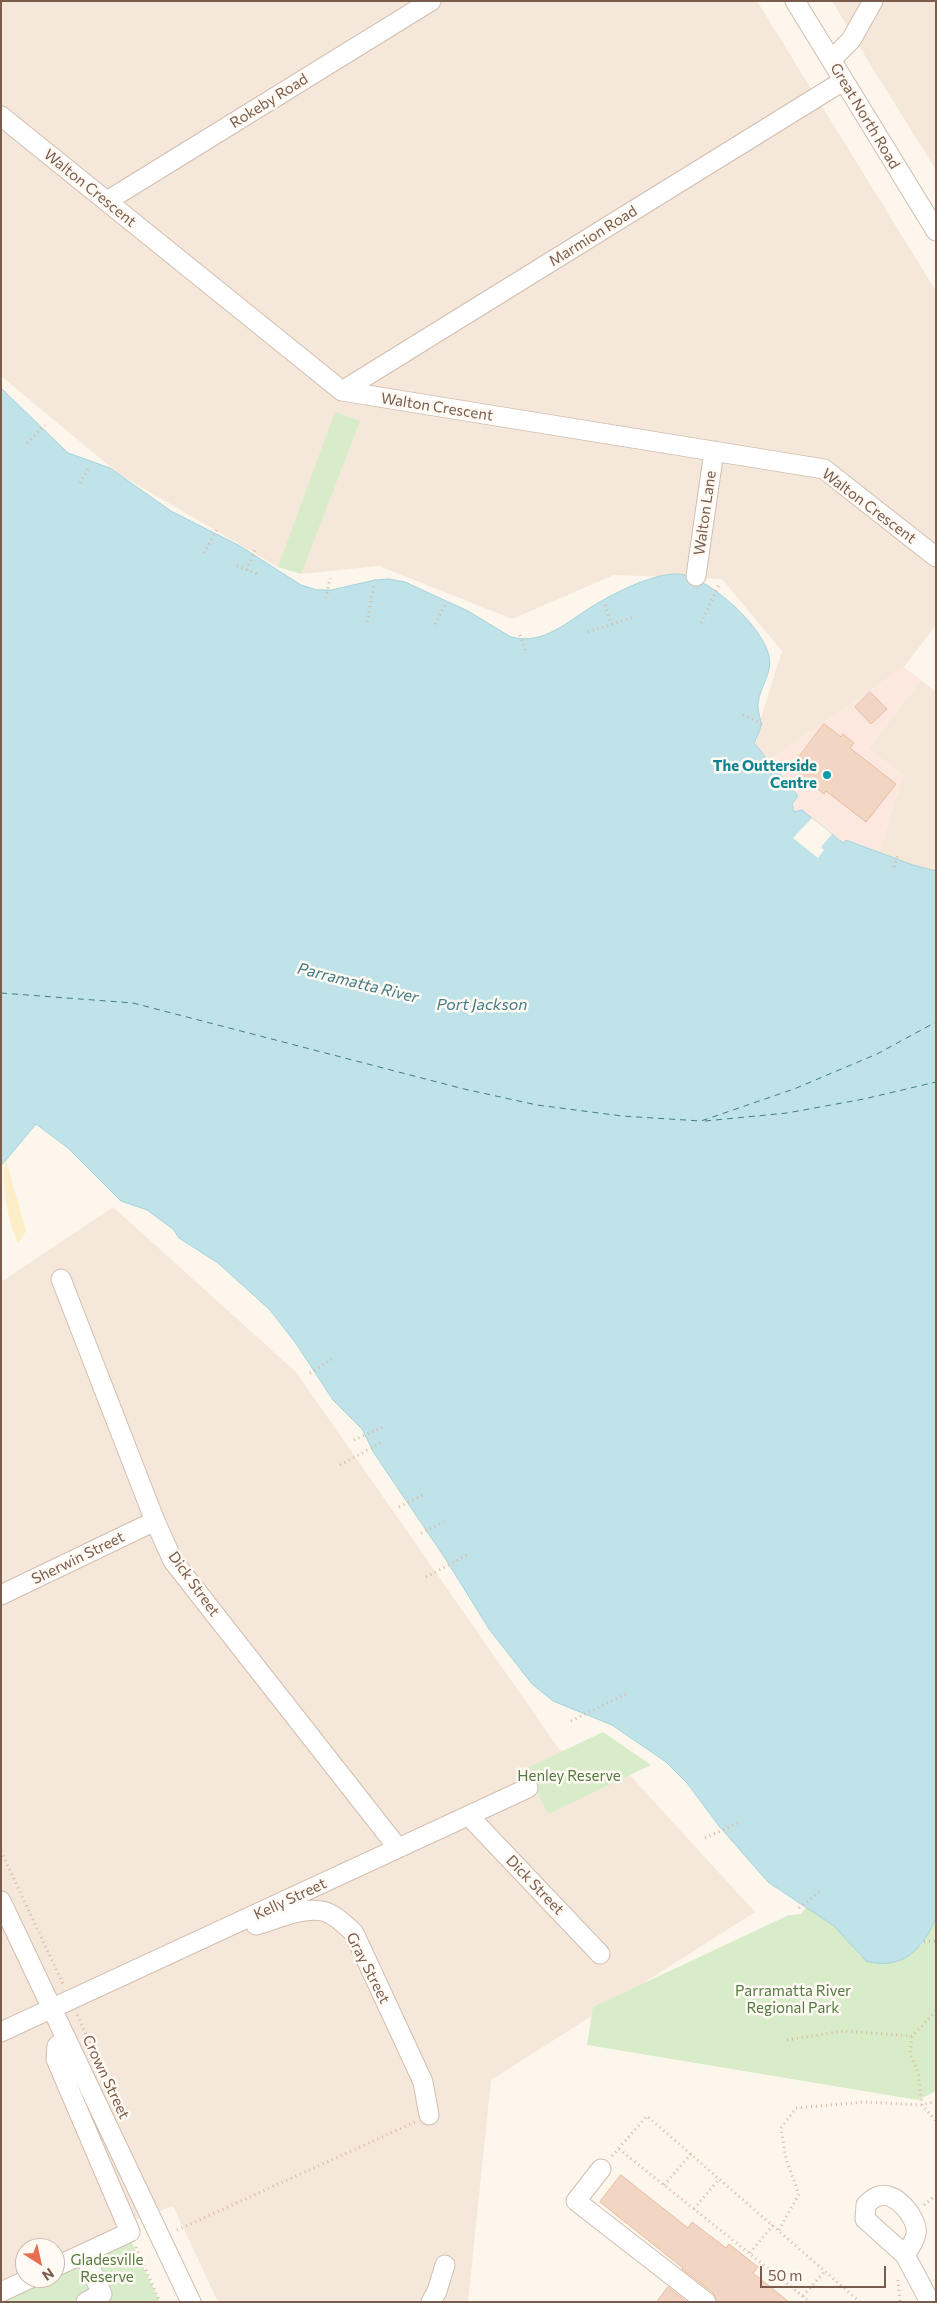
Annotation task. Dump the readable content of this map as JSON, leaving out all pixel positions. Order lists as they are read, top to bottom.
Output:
{
  "streets": {
    "street": [
      "Rokeby Road",
      "Great North Road",
      "Walton Crescent",
      "Marmion Road",
      "Walton Lane",
      "Sherwin Street",
      "Dick Street",
      "Kelly Street",
      "Gray Street",
      "Crown Street"
    ]
  },
  "crossings": [
    ["Rokeby Road", "Walton Crescent"],
    ["Great North Road", "Marmion Road"],
    ["Walton Crescent", "Marmion Road"],
    ["Walton Crescent", "Walton Lane"],
    ["Sherwin Street", "Dick Street"],
    ["Dick Street", "Kelly Street"],
    ["Kelly Street", "Gray Street"],
    ["Kelly Street", "Crown Street"]
  ],
  "water": ["Parramatta River", "Port Jackson"],
  "parks": ["Henley Reserve", "Parramatta River Regional Park", "Gladesville Reserve"],
  "places": ["The Outterside Centre"],
  "scale_bar": "50 m",
  "north": "bottom right"
}
